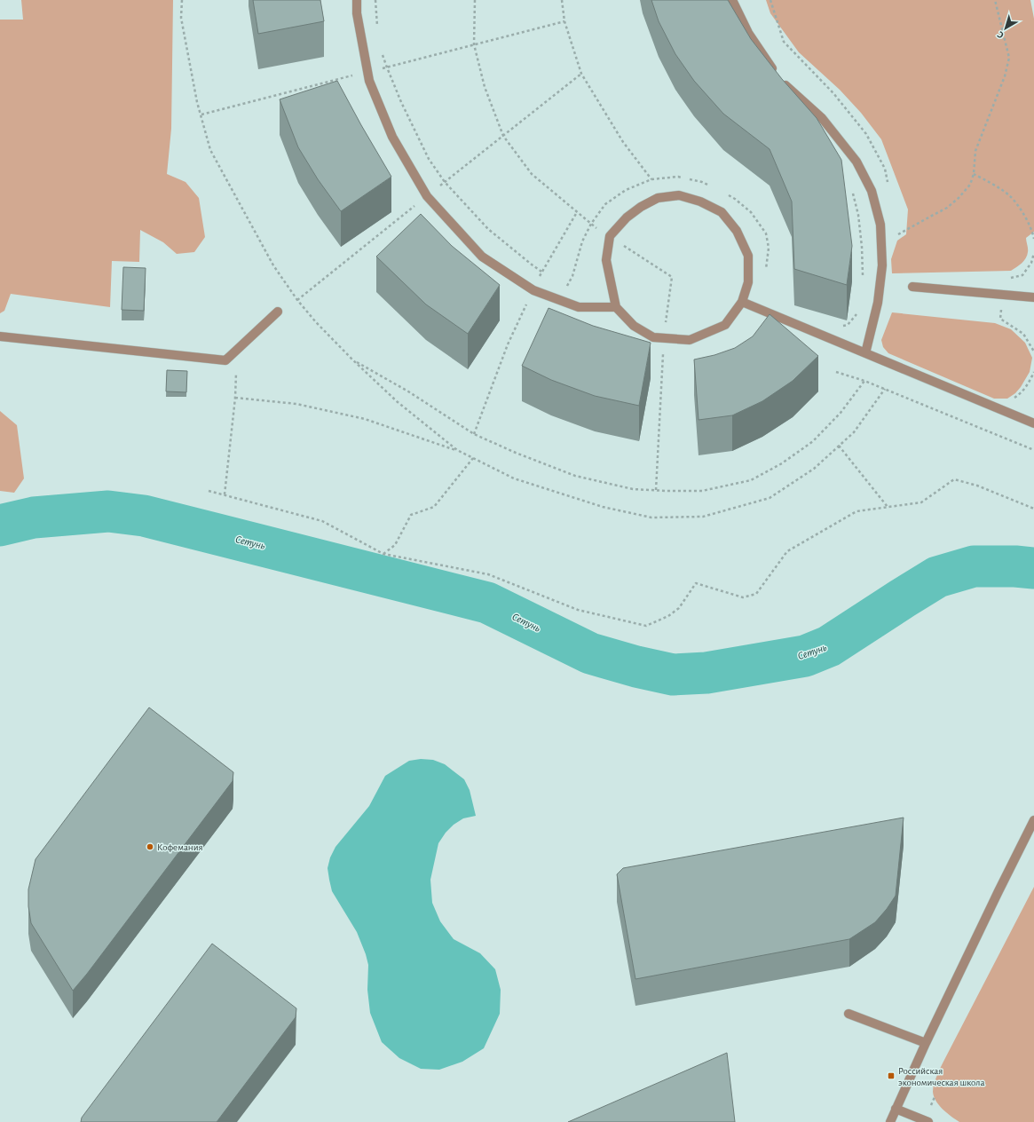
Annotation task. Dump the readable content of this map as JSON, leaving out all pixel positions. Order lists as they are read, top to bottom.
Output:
{
  "water": ["Сетунь"],
  "places": {
    "other": ["Кофемания"],
    "transit": ["Российская экономическая школа"]
  },
  "north": "bottom left"
}
